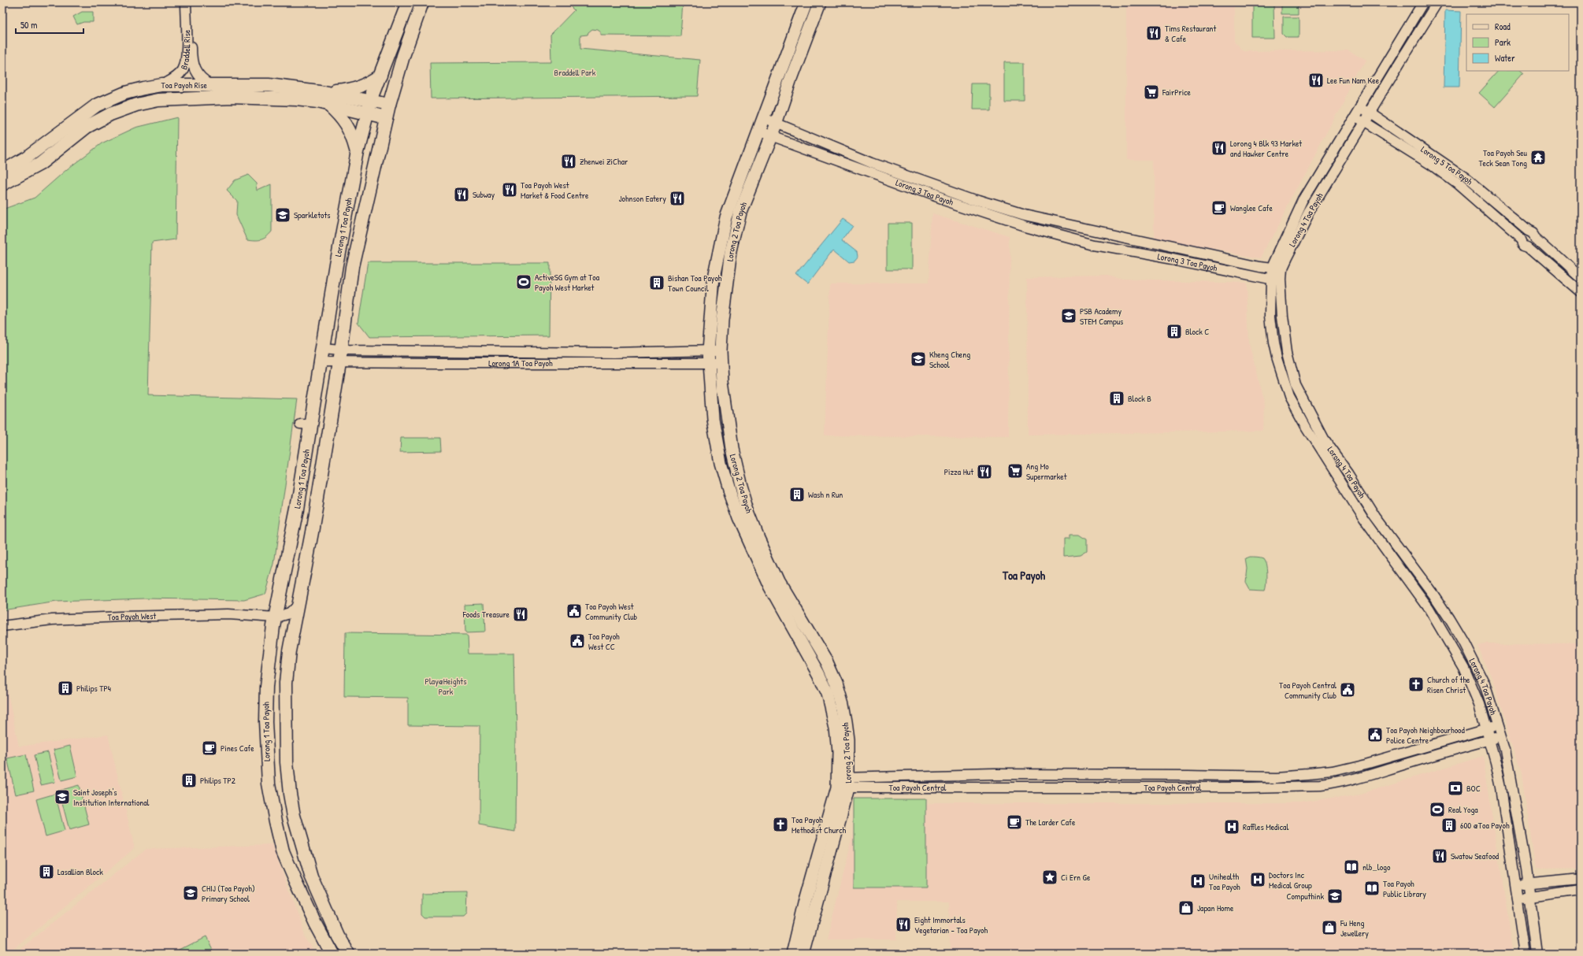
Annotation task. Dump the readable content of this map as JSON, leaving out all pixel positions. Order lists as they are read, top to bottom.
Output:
{
  "streets": {
    "main road": ["Toa Payoh Rise", "Lorong 1 Toa Payoh"],
    "street": [
      "Braddell Rise",
      "Lorong 5 Toa Payoh",
      "Lorong 3 Toa Payoh",
      "Lorong 4 Toa Payoh",
      "Lorong 2 Toa Payoh",
      "Lorong 1A Toa Payoh",
      "Toa Payoh West",
      "Toa Payoh Central"
    ]
  },
  "crossings": [
    ["Braddell Rise", "Toa Payoh Rise"],
    ["Toa Payoh Rise", "Lorong 1 Toa Payoh"],
    ["Lorong 5 Toa Payoh", "Lorong 4 Toa Payoh"],
    ["Lorong 3 Toa Payoh", "Lorong 4 Toa Payoh"],
    ["Lorong 3 Toa Payoh", "Lorong 2 Toa Payoh"],
    ["Lorong 4 Toa Payoh", "Toa Payoh Central"],
    ["Lorong 1 Toa Payoh", "Lorong 1A Toa Payoh"],
    ["Lorong 1 Toa Payoh", "Toa Payoh West"],
    ["Lorong 2 Toa Payoh", "Lorong 1A Toa Payoh"],
    ["Lorong 2 Toa Payoh", "Toa Payoh Central"]
  ],
  "districts": ["Toa Payoh"],
  "parks": ["Braddell Park", "Play@Heights Park"],
  "places": {
    "restaurant": [
      "Tims Restaurant & Cafe",
      "Lee Fun Nam Kee",
      "Lorong 4 Blk 93 Market and Hawker Centre",
      "Zhenwei ZiChar",
      "Toa Payoh West Market & Food Centre",
      "Subway",
      "Johnson Eatery",
      "Pizza Hut",
      "Foods Treasure",
      "Swatow Seafood",
      "Eight Immortals Vegetarian - Toa Payoh"
    ],
    "supermarket": ["FairPrice", "Ang Mo Supermarket"],
    "temple": ["Toa Payoh Seu Teck Sean Tong"],
    "cafe": ["Wanglee Cafe", "Pines Cafe", "The Larder Cafe"],
    "school or university": [
      "Sparkletots",
      "PSB Academy STEM Campus",
      "Kheng Cheng School",
      "Saint Joseph's Institution International",
      "CHIJ (Toa Payoh) Primary School",
      "Computhink"
    ],
    "sports": ["ActiveSG Gym at Toa Payoh West Market", "Real Yoga"],
    "building": [
      "Bishan Toa Payoh Town Council",
      "Block C",
      "Block B",
      "Wash n Run",
      "Philips TP4",
      "Philips TP2",
      "600 @Toa Payoh",
      "Lasallian Block"
    ],
    "public building": [
      "Toa Payoh West Community Club",
      "Toa Payoh West CC",
      "Toa Payoh Central Community Club",
      "Toa Payoh Neighbourhood Police Centre"
    ],
    "church": ["Church of the Risen Christ", "Toa Payoh Methodist Church"],
    "bank": ["BOC"],
    "hospital": ["Raffles Medical", "Doctors Inc Medical Group", "Unihealth Toa Payoh"],
    "library": ["nlb_logo", "Toa Payoh Public Library"],
    "place": ["Ci Ern Ge"],
    "shop": ["Japan Home", "Fu Heng Jewellery"]
  },
  "legend": ["Road", "Park", "Water"],
  "scale_bar": "50 m"
}
